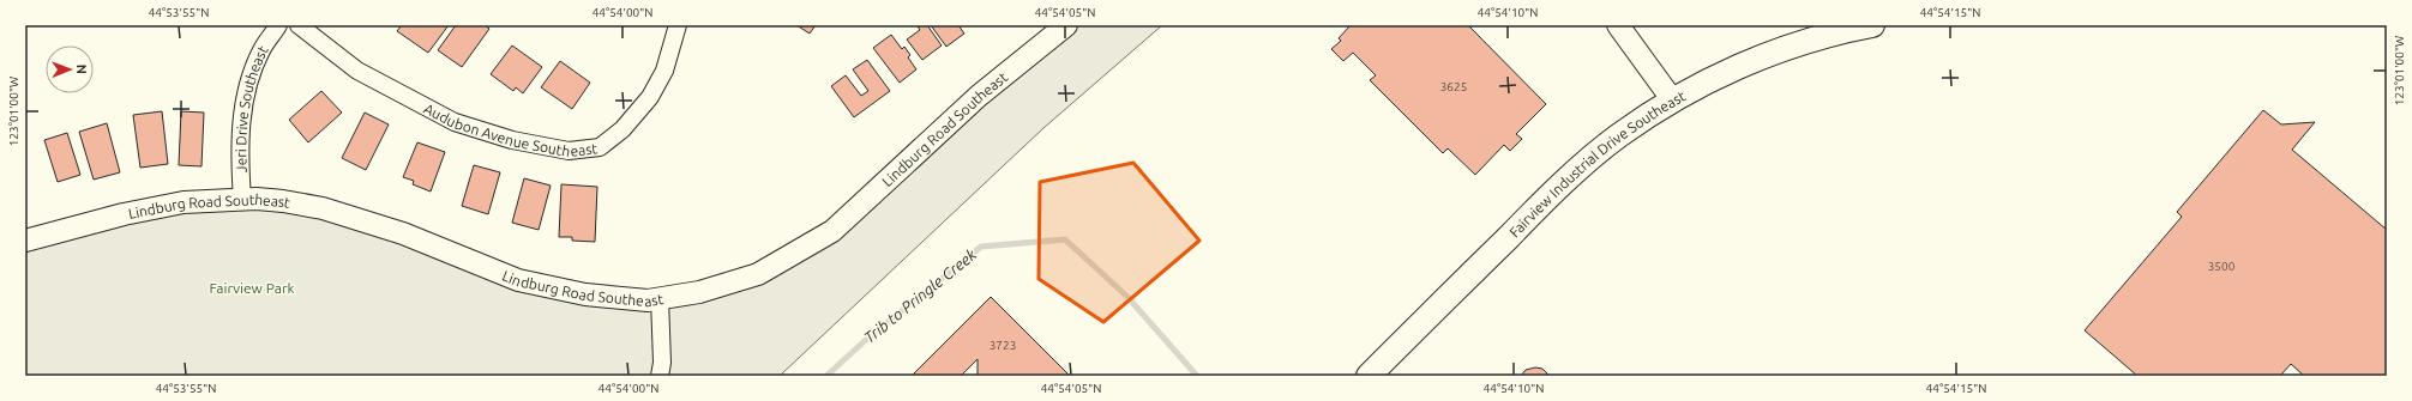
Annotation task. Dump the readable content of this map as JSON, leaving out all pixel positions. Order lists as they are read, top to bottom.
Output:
{
  "streets": {
    "main road": ["Fairview Industrial Drive Southeast"],
    "street": ["Jeri Drive Southeast", "Audubon Avenue Southeast", "Lindburg Road Southeast"]
  },
  "crossings": [
    ["Jeri Drive Southeast", "Lindburg Road Southeast"]
  ],
  "water": ["Trib to Pringle Creek"],
  "parks": ["Fairview Park"],
  "house_numbers": ["3625", "3500", "3723"],
  "north": "right",
  "coordinates": [
    "44°53'55\"N",
    "44°54'00\"N",
    "44°54'05\"N",
    "44°54'10\"N",
    "44°54'15\"N",
    "123°01'00\"W"
  ]
}
